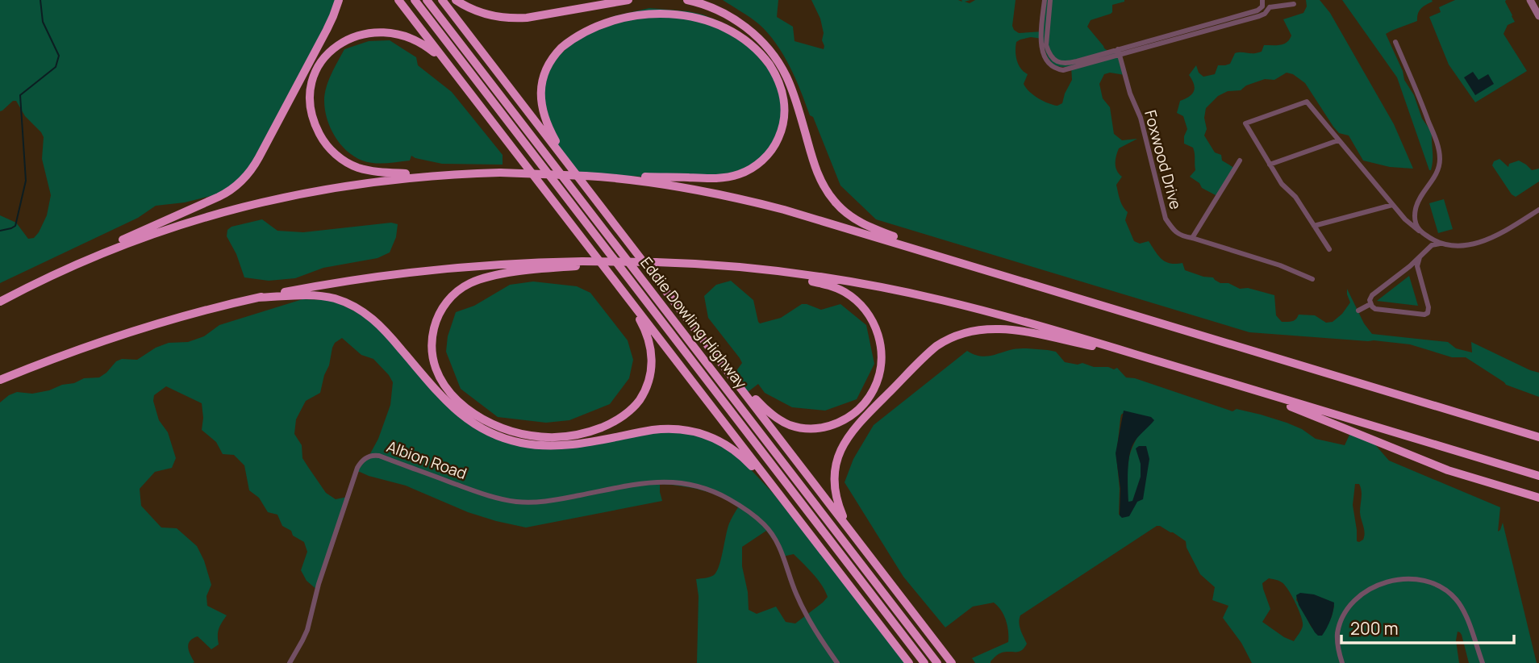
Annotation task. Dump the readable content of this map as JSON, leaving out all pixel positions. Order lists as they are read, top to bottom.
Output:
{
  "streets": {
    "highway": ["Eddie Dowling Highway"],
    "street": ["Foxwood Drive", "Albion Road"]
  },
  "scale_bar": "200 m"
}
